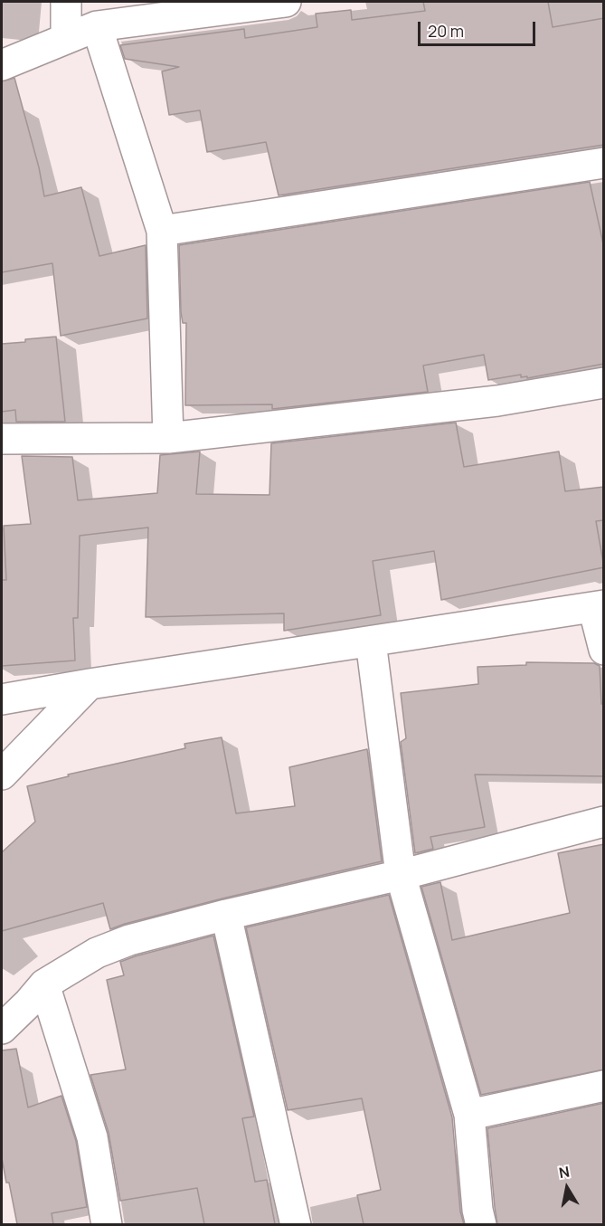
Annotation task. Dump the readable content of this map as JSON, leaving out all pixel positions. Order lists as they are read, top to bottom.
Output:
{
  "scale_bar": "20 m",
  "north": "top"
}
